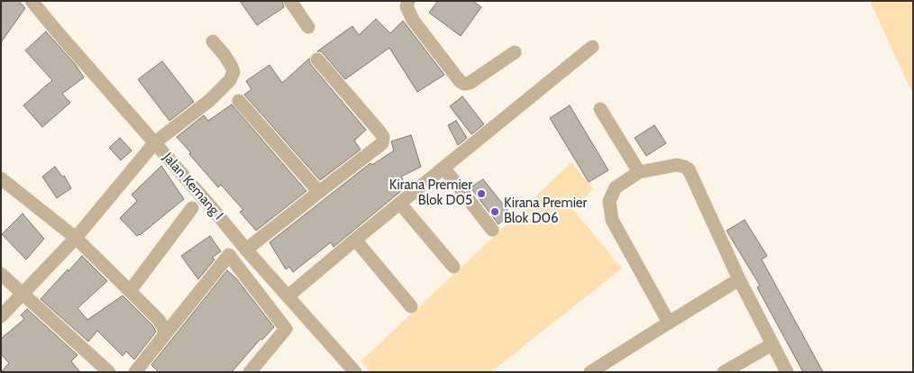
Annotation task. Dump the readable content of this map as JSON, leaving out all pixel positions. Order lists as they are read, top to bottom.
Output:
{
  "streets": {
    "street": ["Jalan Kemang I"]
  },
  "places": ["Kirana Premier Blok D05", "Kirana Premier Blok D06"]
}
